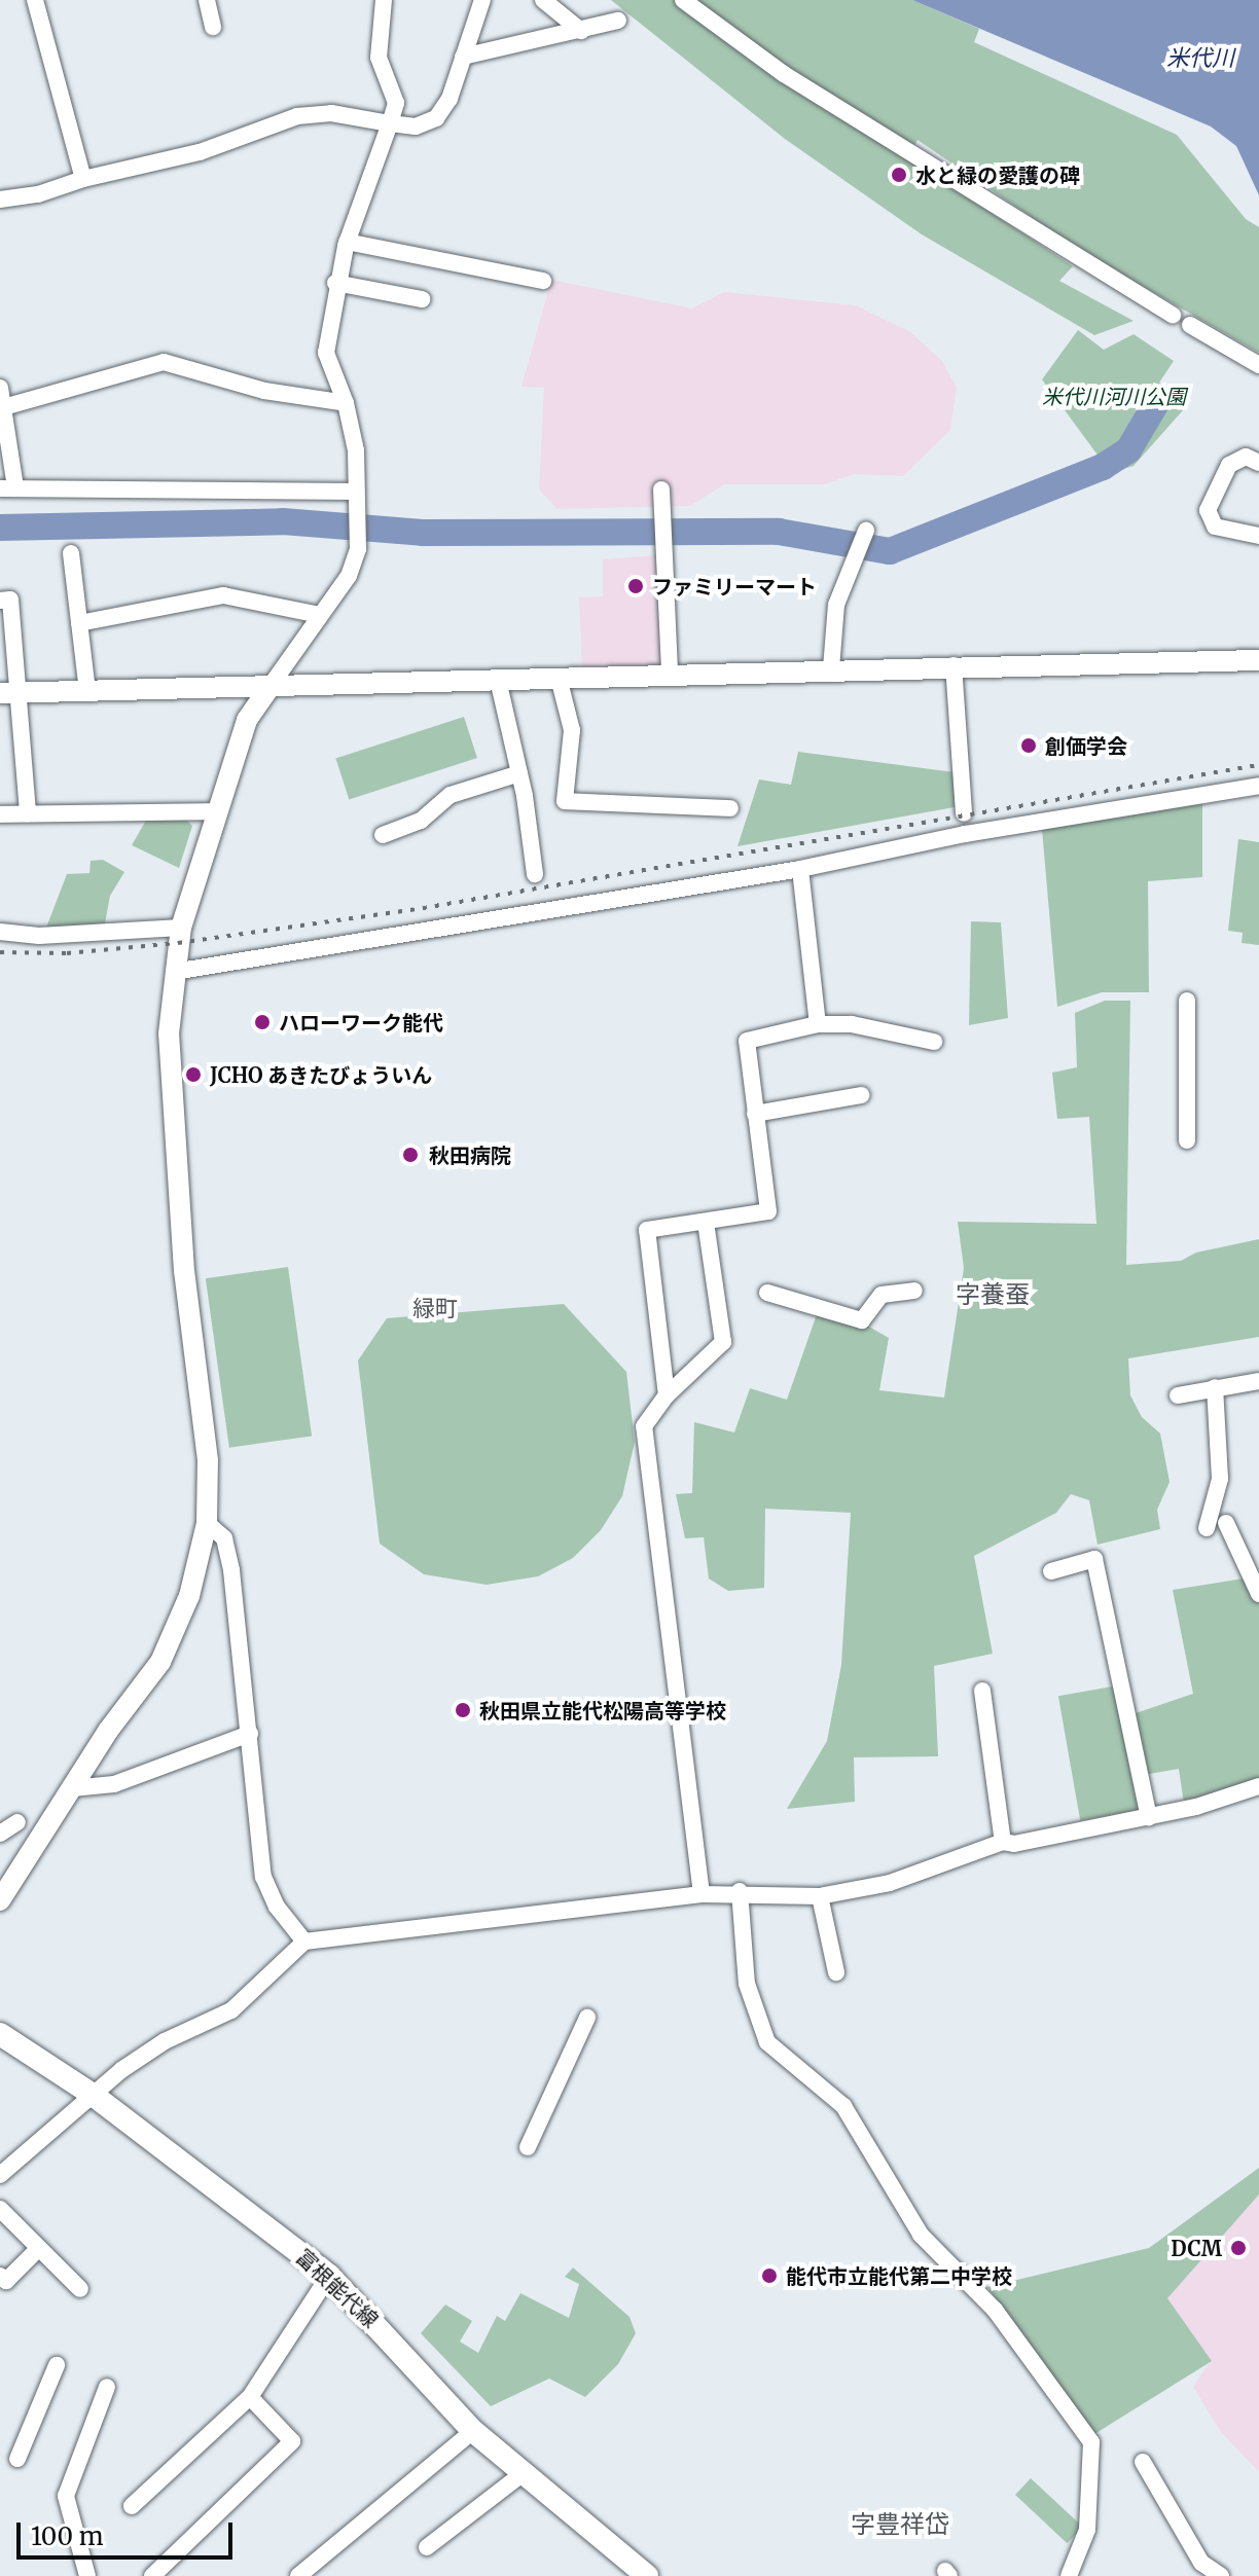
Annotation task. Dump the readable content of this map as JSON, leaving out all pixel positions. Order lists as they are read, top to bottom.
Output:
{
  "streets": {
    "main road": ["富根能代線"]
  },
  "districts": ["字養蚕", "緑町", "字豊祥岱"],
  "water": ["米代川"],
  "parks": ["米代川河川公園"],
  "places": [
    "水と緑の愛護の碑",
    "ファミリーマート",
    "創価学会",
    "ハローワーク能代",
    "JCHO あきたびょういん",
    "秋田病院",
    "秋田県立能代松陽高等学校",
    "DCM",
    "能代市立能代第二中学校"
  ],
  "scale_bar": "100 m"
}
